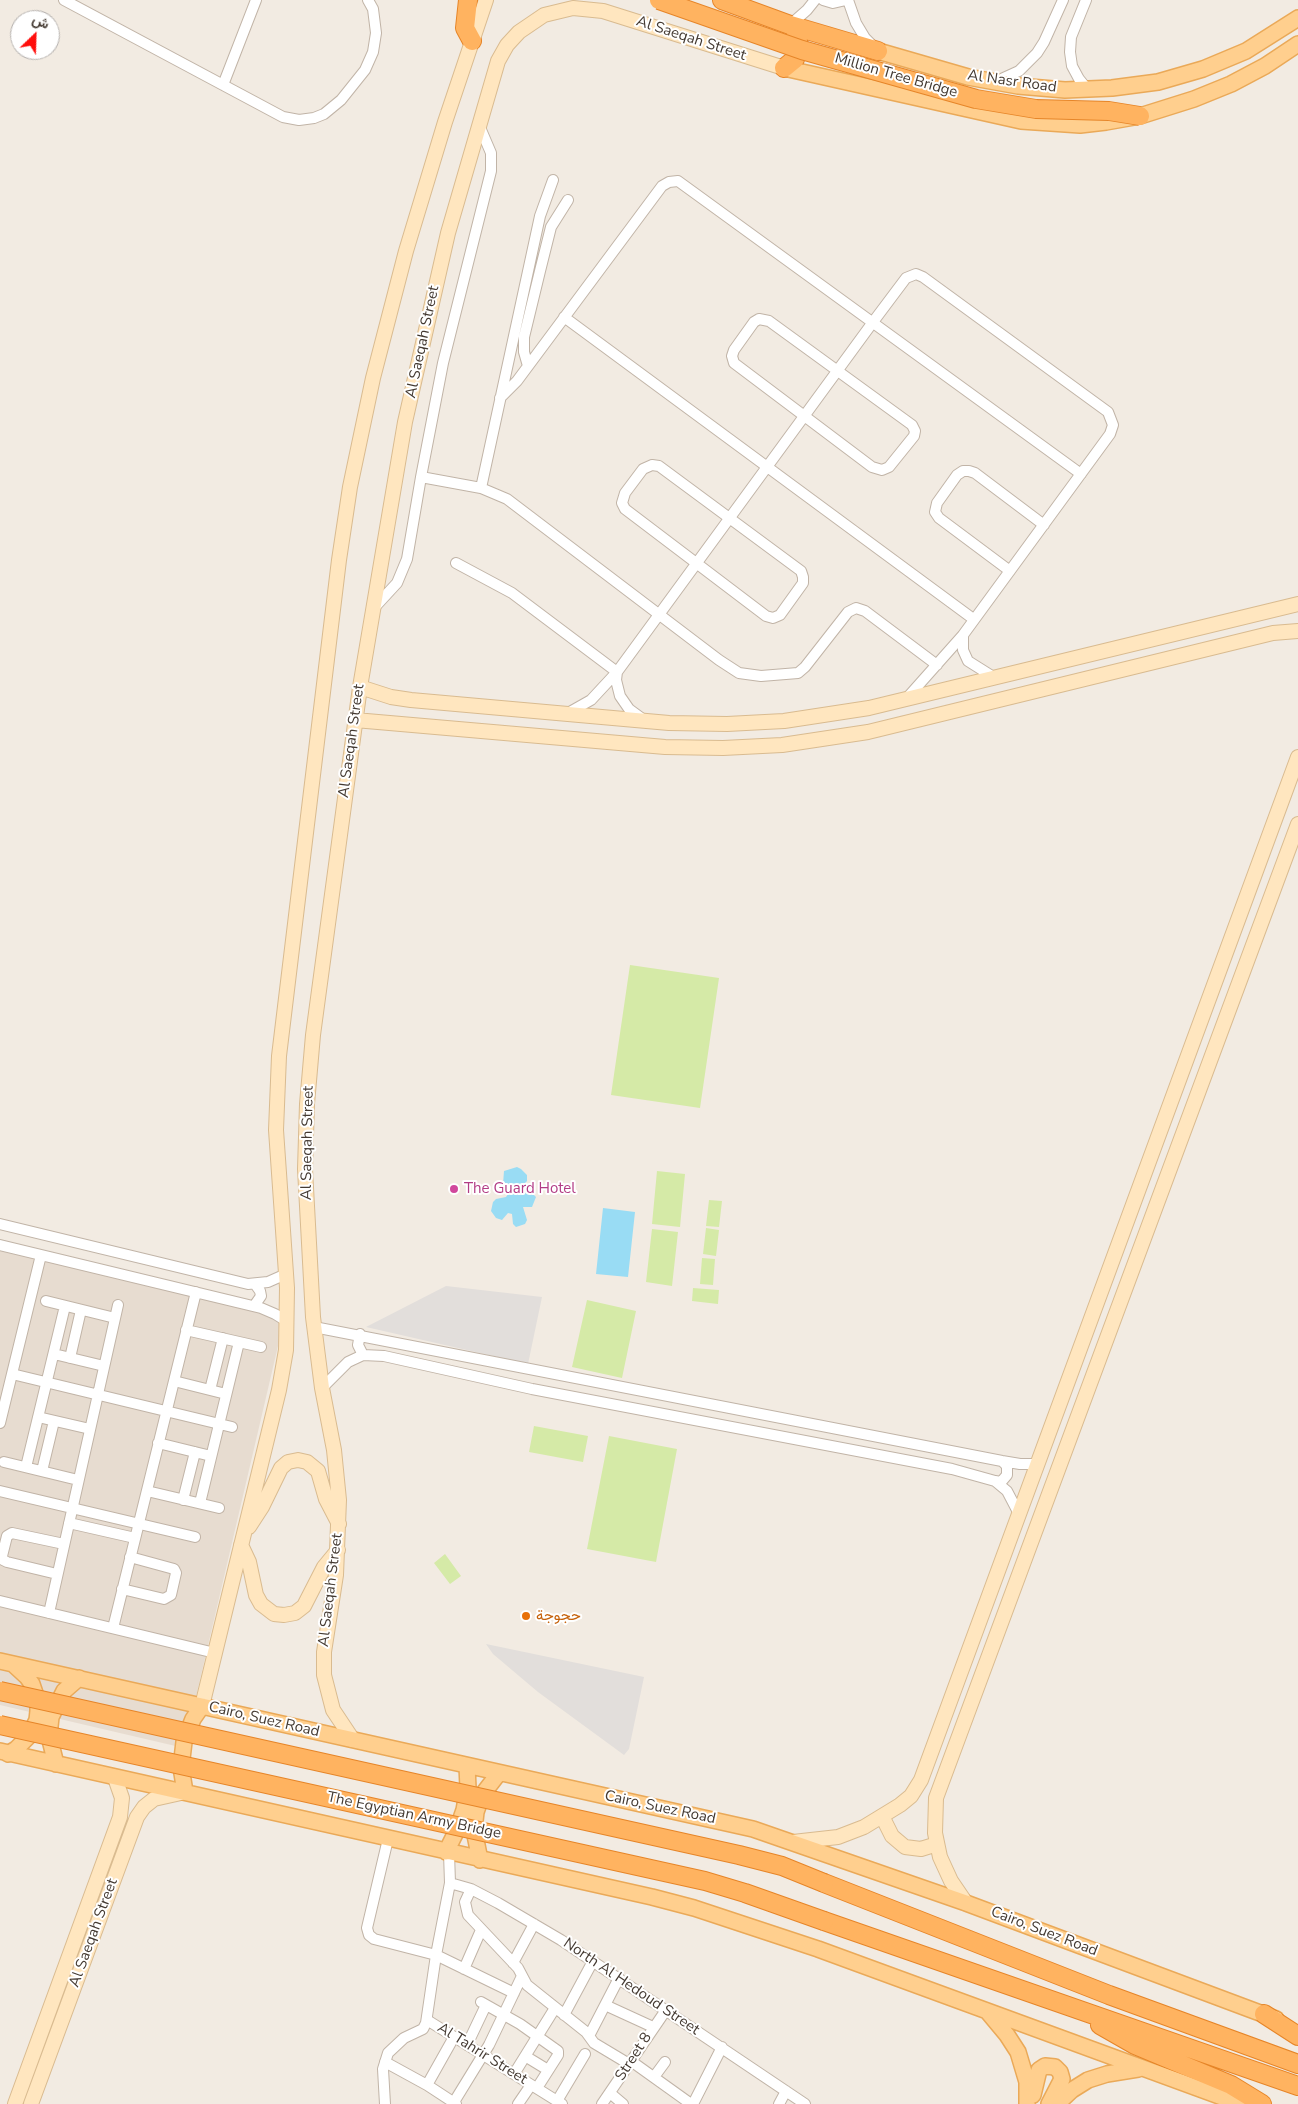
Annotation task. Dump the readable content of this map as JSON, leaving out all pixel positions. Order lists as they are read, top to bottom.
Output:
{
  "streets": {
    "highway": ["Million Tree Bridge", "Al Nasr Road", "The Egyptian Army Bridge"],
    "main road": ["Cairo, Suez Road"],
    "street": [
      "Al Saeqah Street",
      "North Al Hedoud Street",
      "Al Tahrir Street",
      "Street 8"
    ]
  },
  "crossings": [
    ["Al Saeqah Street", "Cairo, Suez Road"],
    ["North Al Hedoud Street", "Street 8"]
  ],
  "places": ["The Guard Hotel", "حجوجة"],
  "north": "top right"
}
